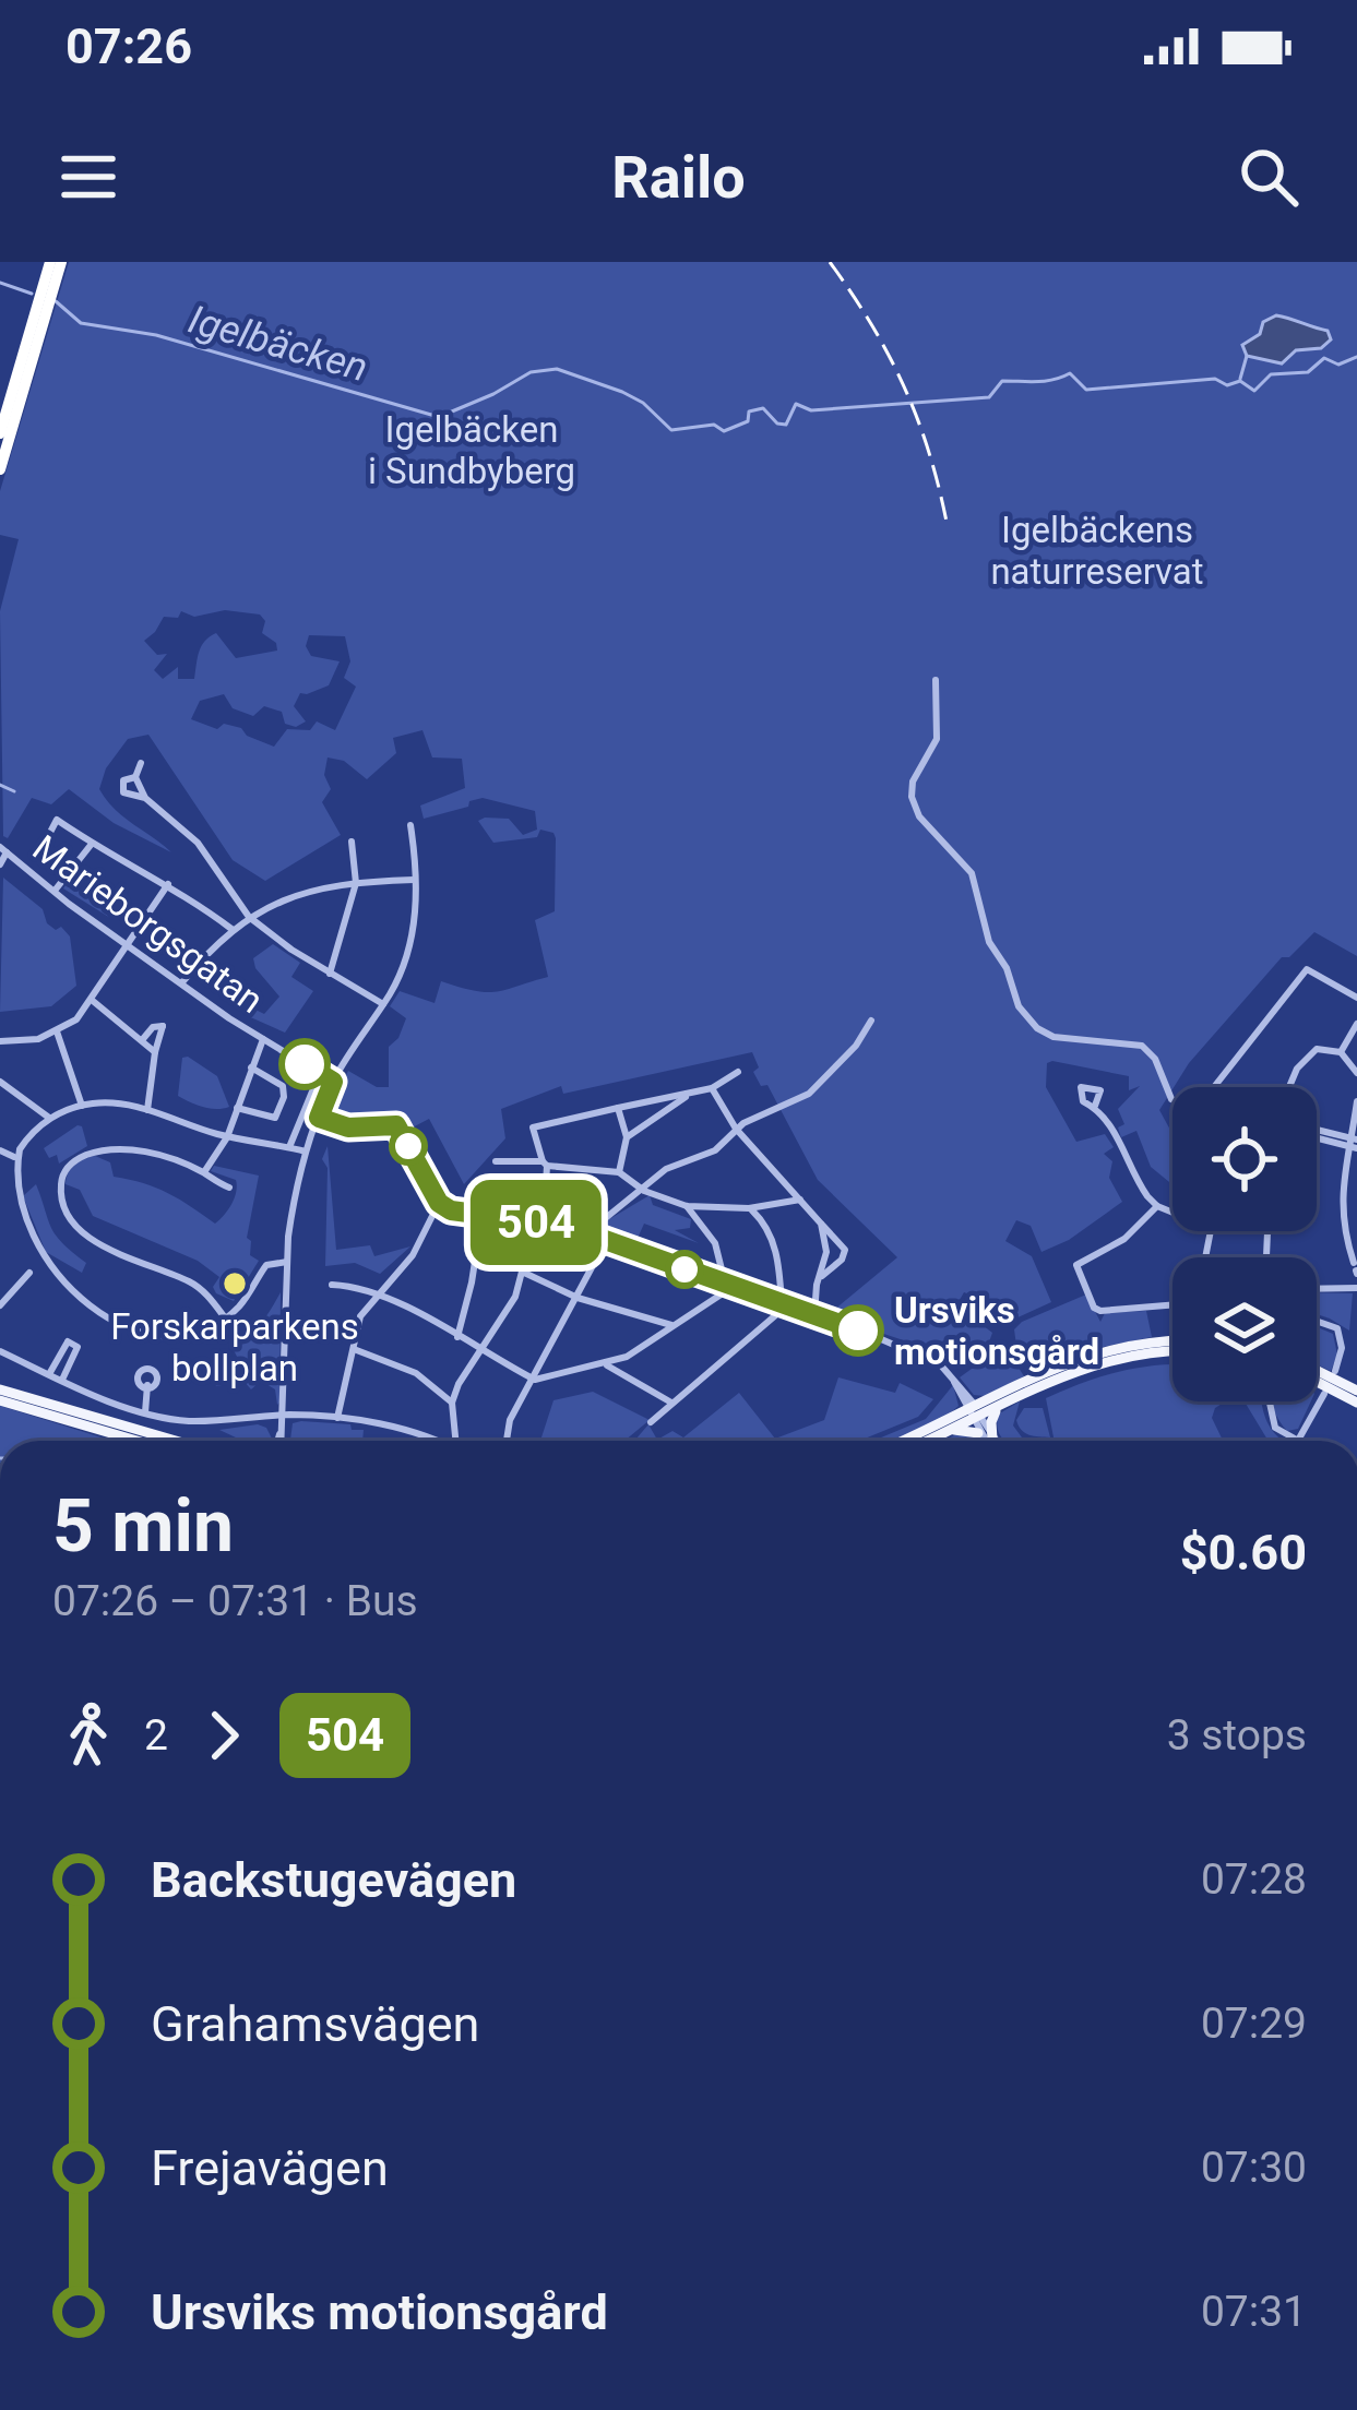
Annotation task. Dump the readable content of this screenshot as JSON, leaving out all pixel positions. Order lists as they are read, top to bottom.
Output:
{
  "streets": {
    "street": ["Marieborgsgatan"]
  },
  "water": ["Igelbäcken"],
  "parks": ["Igelbäcken i Sundbyberg", "Igelbäckens naturreservat"],
  "places": ["Forskarparkens bollplan", "Ursviks motionsgård"],
  "lines": ["bus line 504"],
  "page": {
    "status": "07:26",
    "header": "Railo",
    "on_map": "504",
    "heading": ["5 min", "07:26 – 07:31 · Bus", "$0.60"],
    "legs": ["2", "504", "3 stops"],
    "list": [
      {
        "name": "Backstugevägen",
        "value": "07:28"
      },
      {
        "name": "Grahamsvägen",
        "value": "07:29"
      },
      {
        "name": "Frejavägen",
        "value": "07:30"
      },
      {
        "name": "Ursviks motionsgård",
        "value": "07:31"
      }
    ]
  }
}
